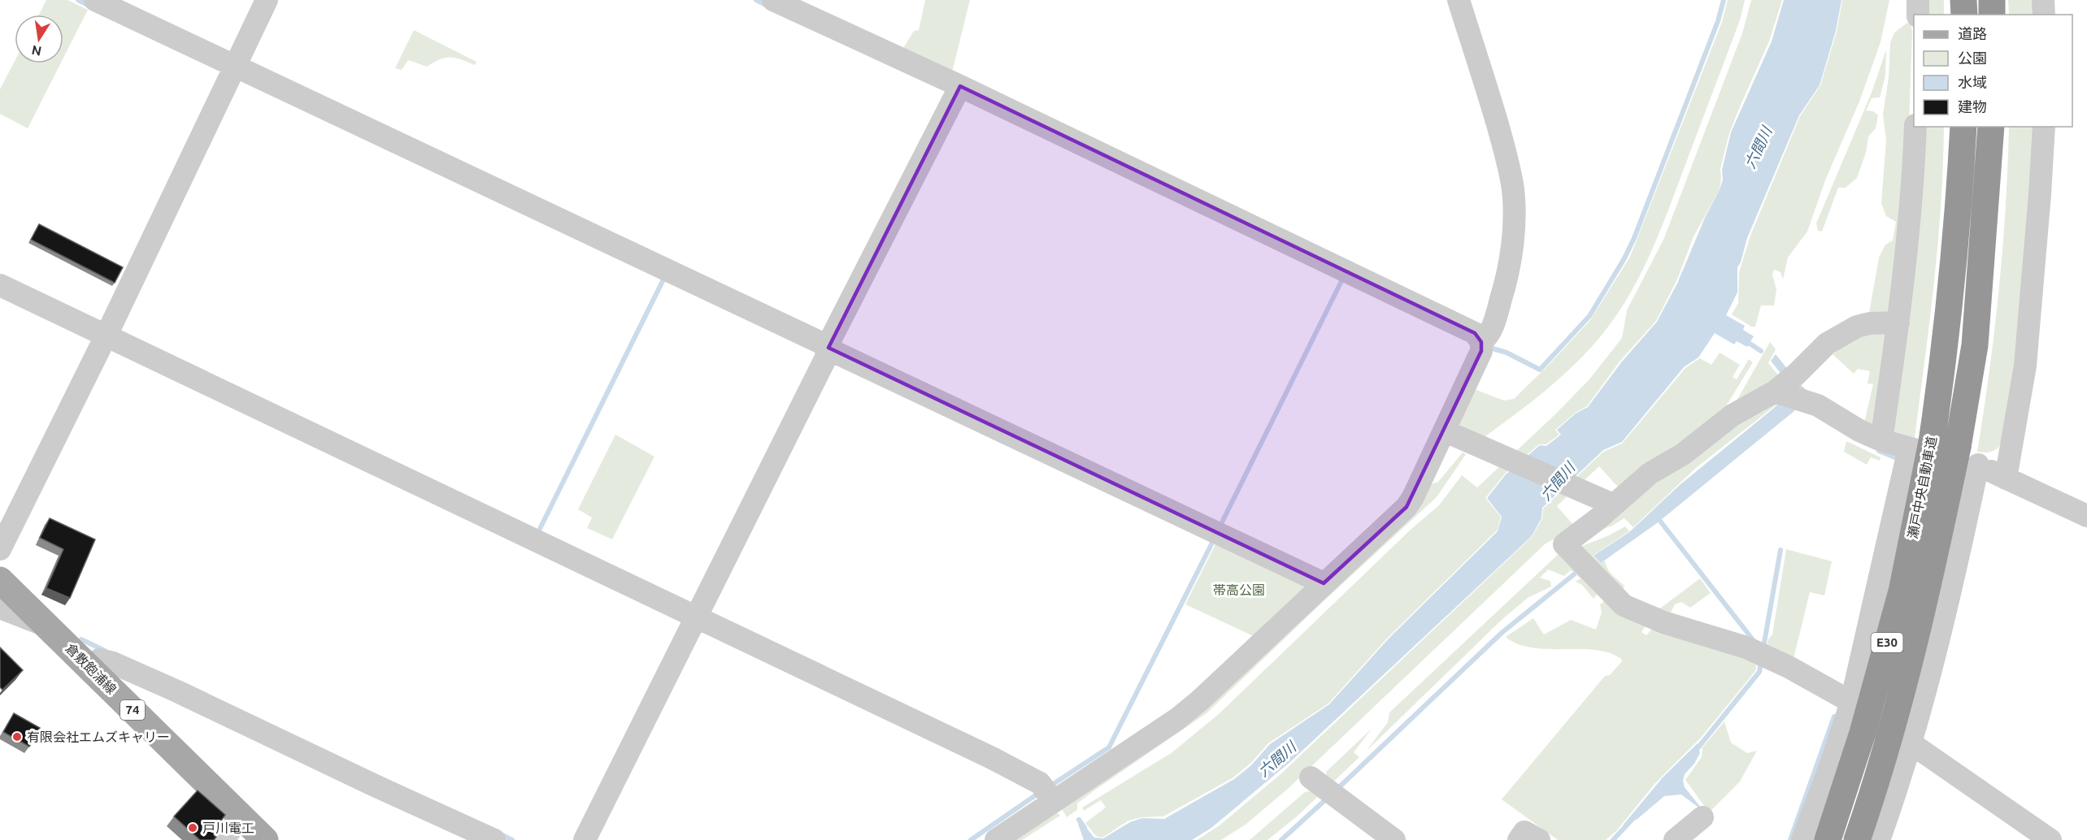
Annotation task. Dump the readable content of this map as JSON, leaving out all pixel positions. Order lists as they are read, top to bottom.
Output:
{
  "streets": {
    "highway": ["瀬戸中央自動車道", "E30"],
    "main road": ["倉敷飽浦線", "74"]
  },
  "water": ["六間川"],
  "parks": ["帯高公園"],
  "places": ["有限会社エムズキャリー", "戸川電工"],
  "legend": [
    "道路",
    "公園",
    "水域",
    "建物"
  ],
  "north": "bottom"
}
